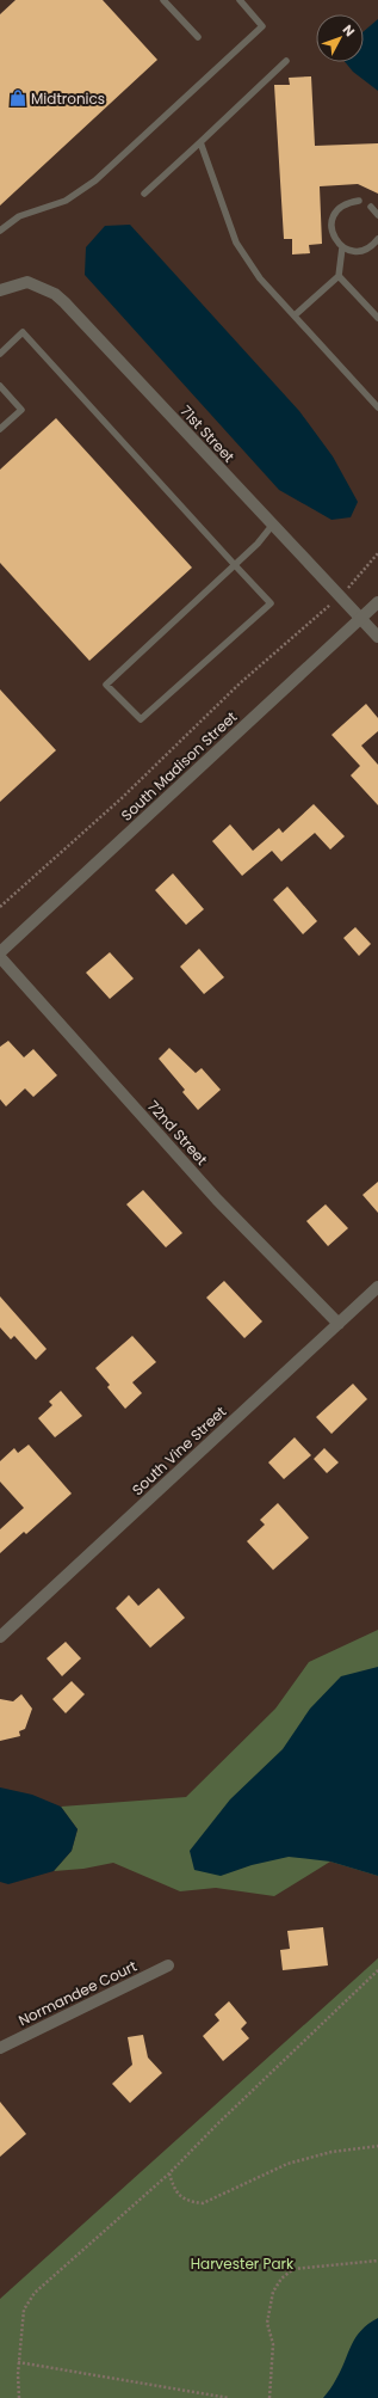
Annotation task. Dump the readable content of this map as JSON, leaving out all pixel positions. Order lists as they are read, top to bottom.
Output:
{
  "streets": {
    "street": [
      "71st Street",
      "South Madison Street",
      "72nd Street",
      "South Vine Street",
      "Normandee Court"
    ]
  },
  "crossings": [
    ["71st Street", "South Madison Street"],
    ["72nd Street", "South Vine Street"]
  ],
  "parks": ["Harvester Park"],
  "places": {
    "shop": ["Midtronics"]
  },
  "north": "top right"
}
